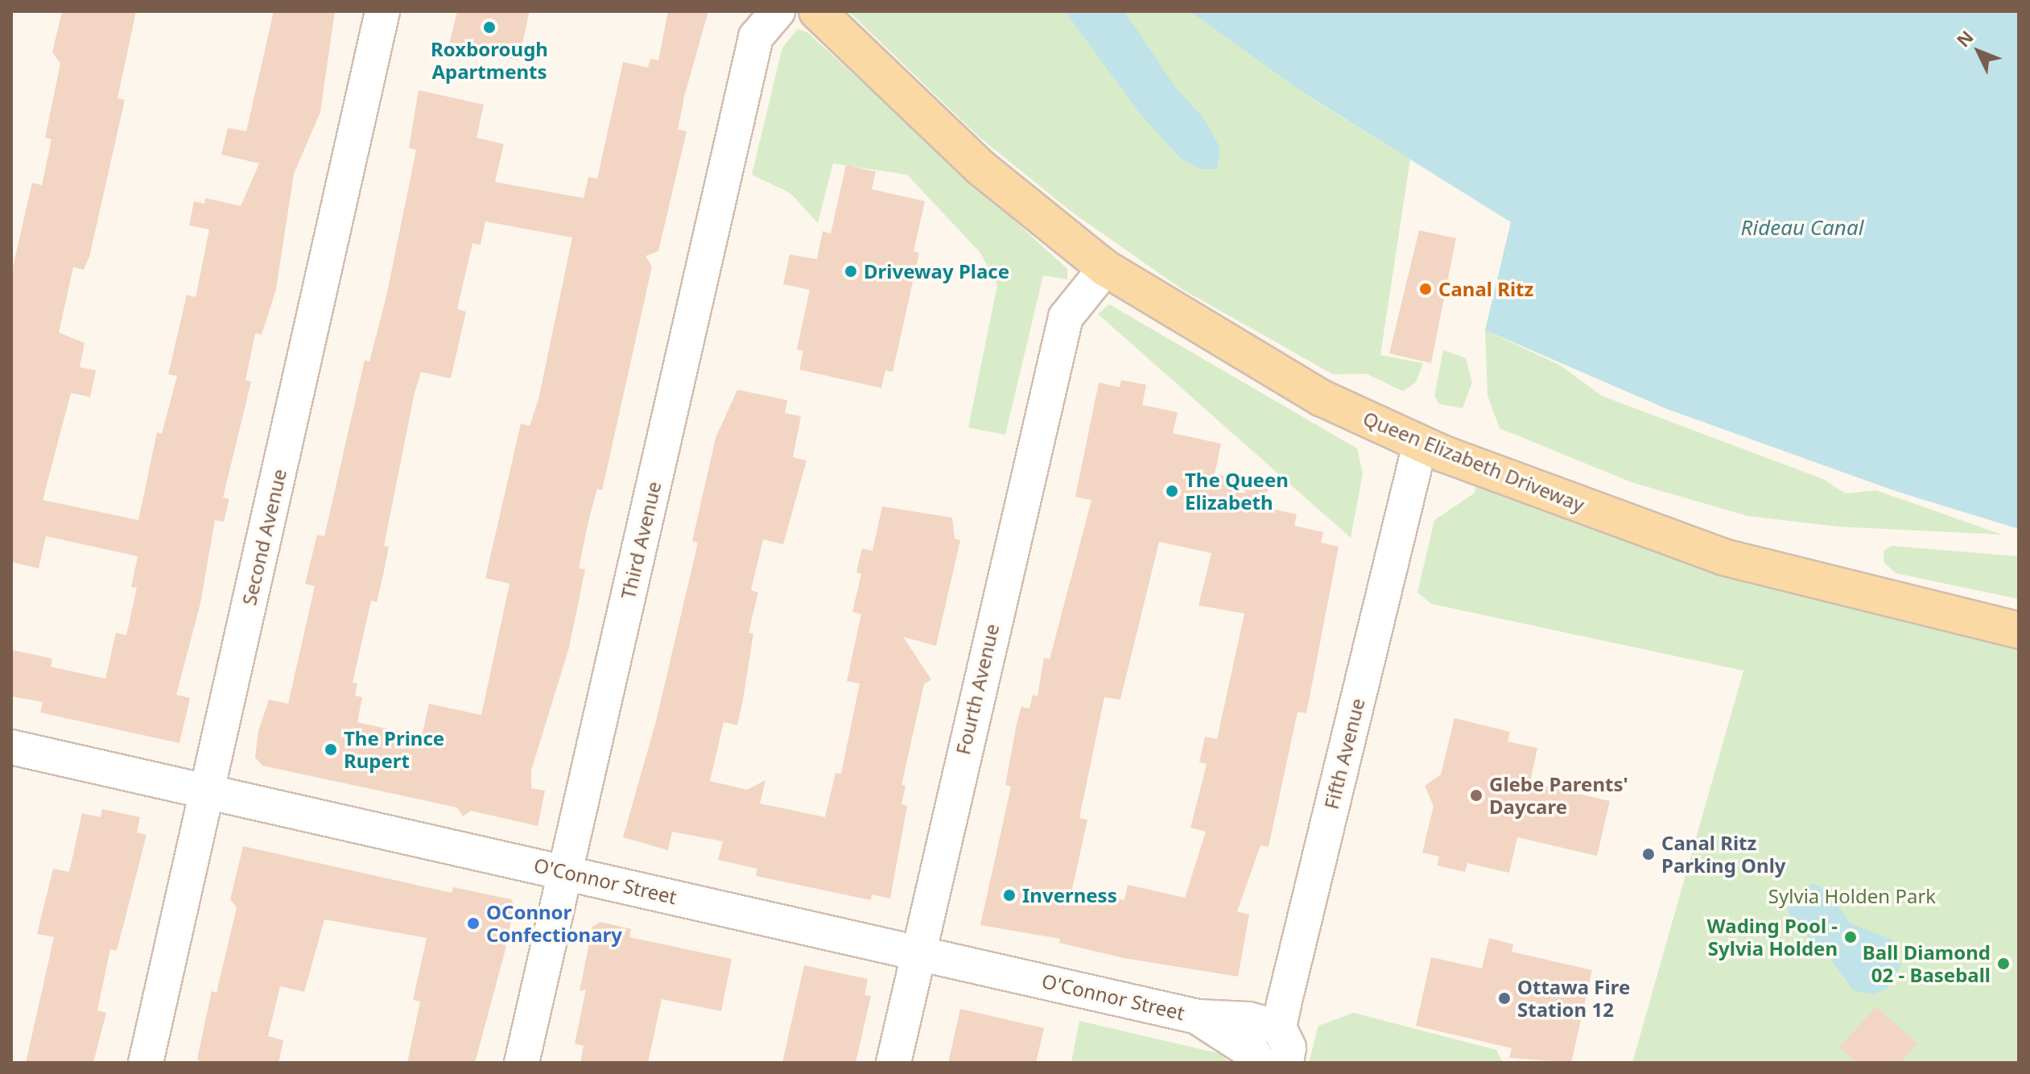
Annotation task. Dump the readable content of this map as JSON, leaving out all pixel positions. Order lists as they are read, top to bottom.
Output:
{
  "streets": {
    "main road": ["Queen Elizabeth Driveway"],
    "street": [
      "Second Avenue",
      "Third Avenue",
      "Fourth Avenue",
      "Fifth Avenue",
      "O'Connor Street"
    ]
  },
  "crossings": [
    ["Queen Elizabeth Driveway", "Fourth Avenue"],
    ["Queen Elizabeth Driveway", "Fifth Avenue"],
    ["Second Avenue", "O'Connor Street"],
    ["Third Avenue", "O'Connor Street"],
    ["Fourth Avenue", "O'Connor Street"],
    ["Fifth Avenue", "O'Connor Street"]
  ],
  "water": ["Rideau Canal"],
  "parks": ["Sylvia Holden Park"],
  "places": [
    "Roxborough Apartments",
    "Driveway Place",
    "Canal Ritz",
    "The Queen Elizabeth",
    "The Prince Rupert",
    "Glebe Parents' Daycare",
    "Canal Ritz Parking Only",
    "Inverness",
    "OConnor Confectionary",
    "Wading Pool - Sylvia Holden",
    "Ball Diamond 02 - Baseball",
    "Ottawa Fire Station 12"
  ],
  "north": "top left"
}
